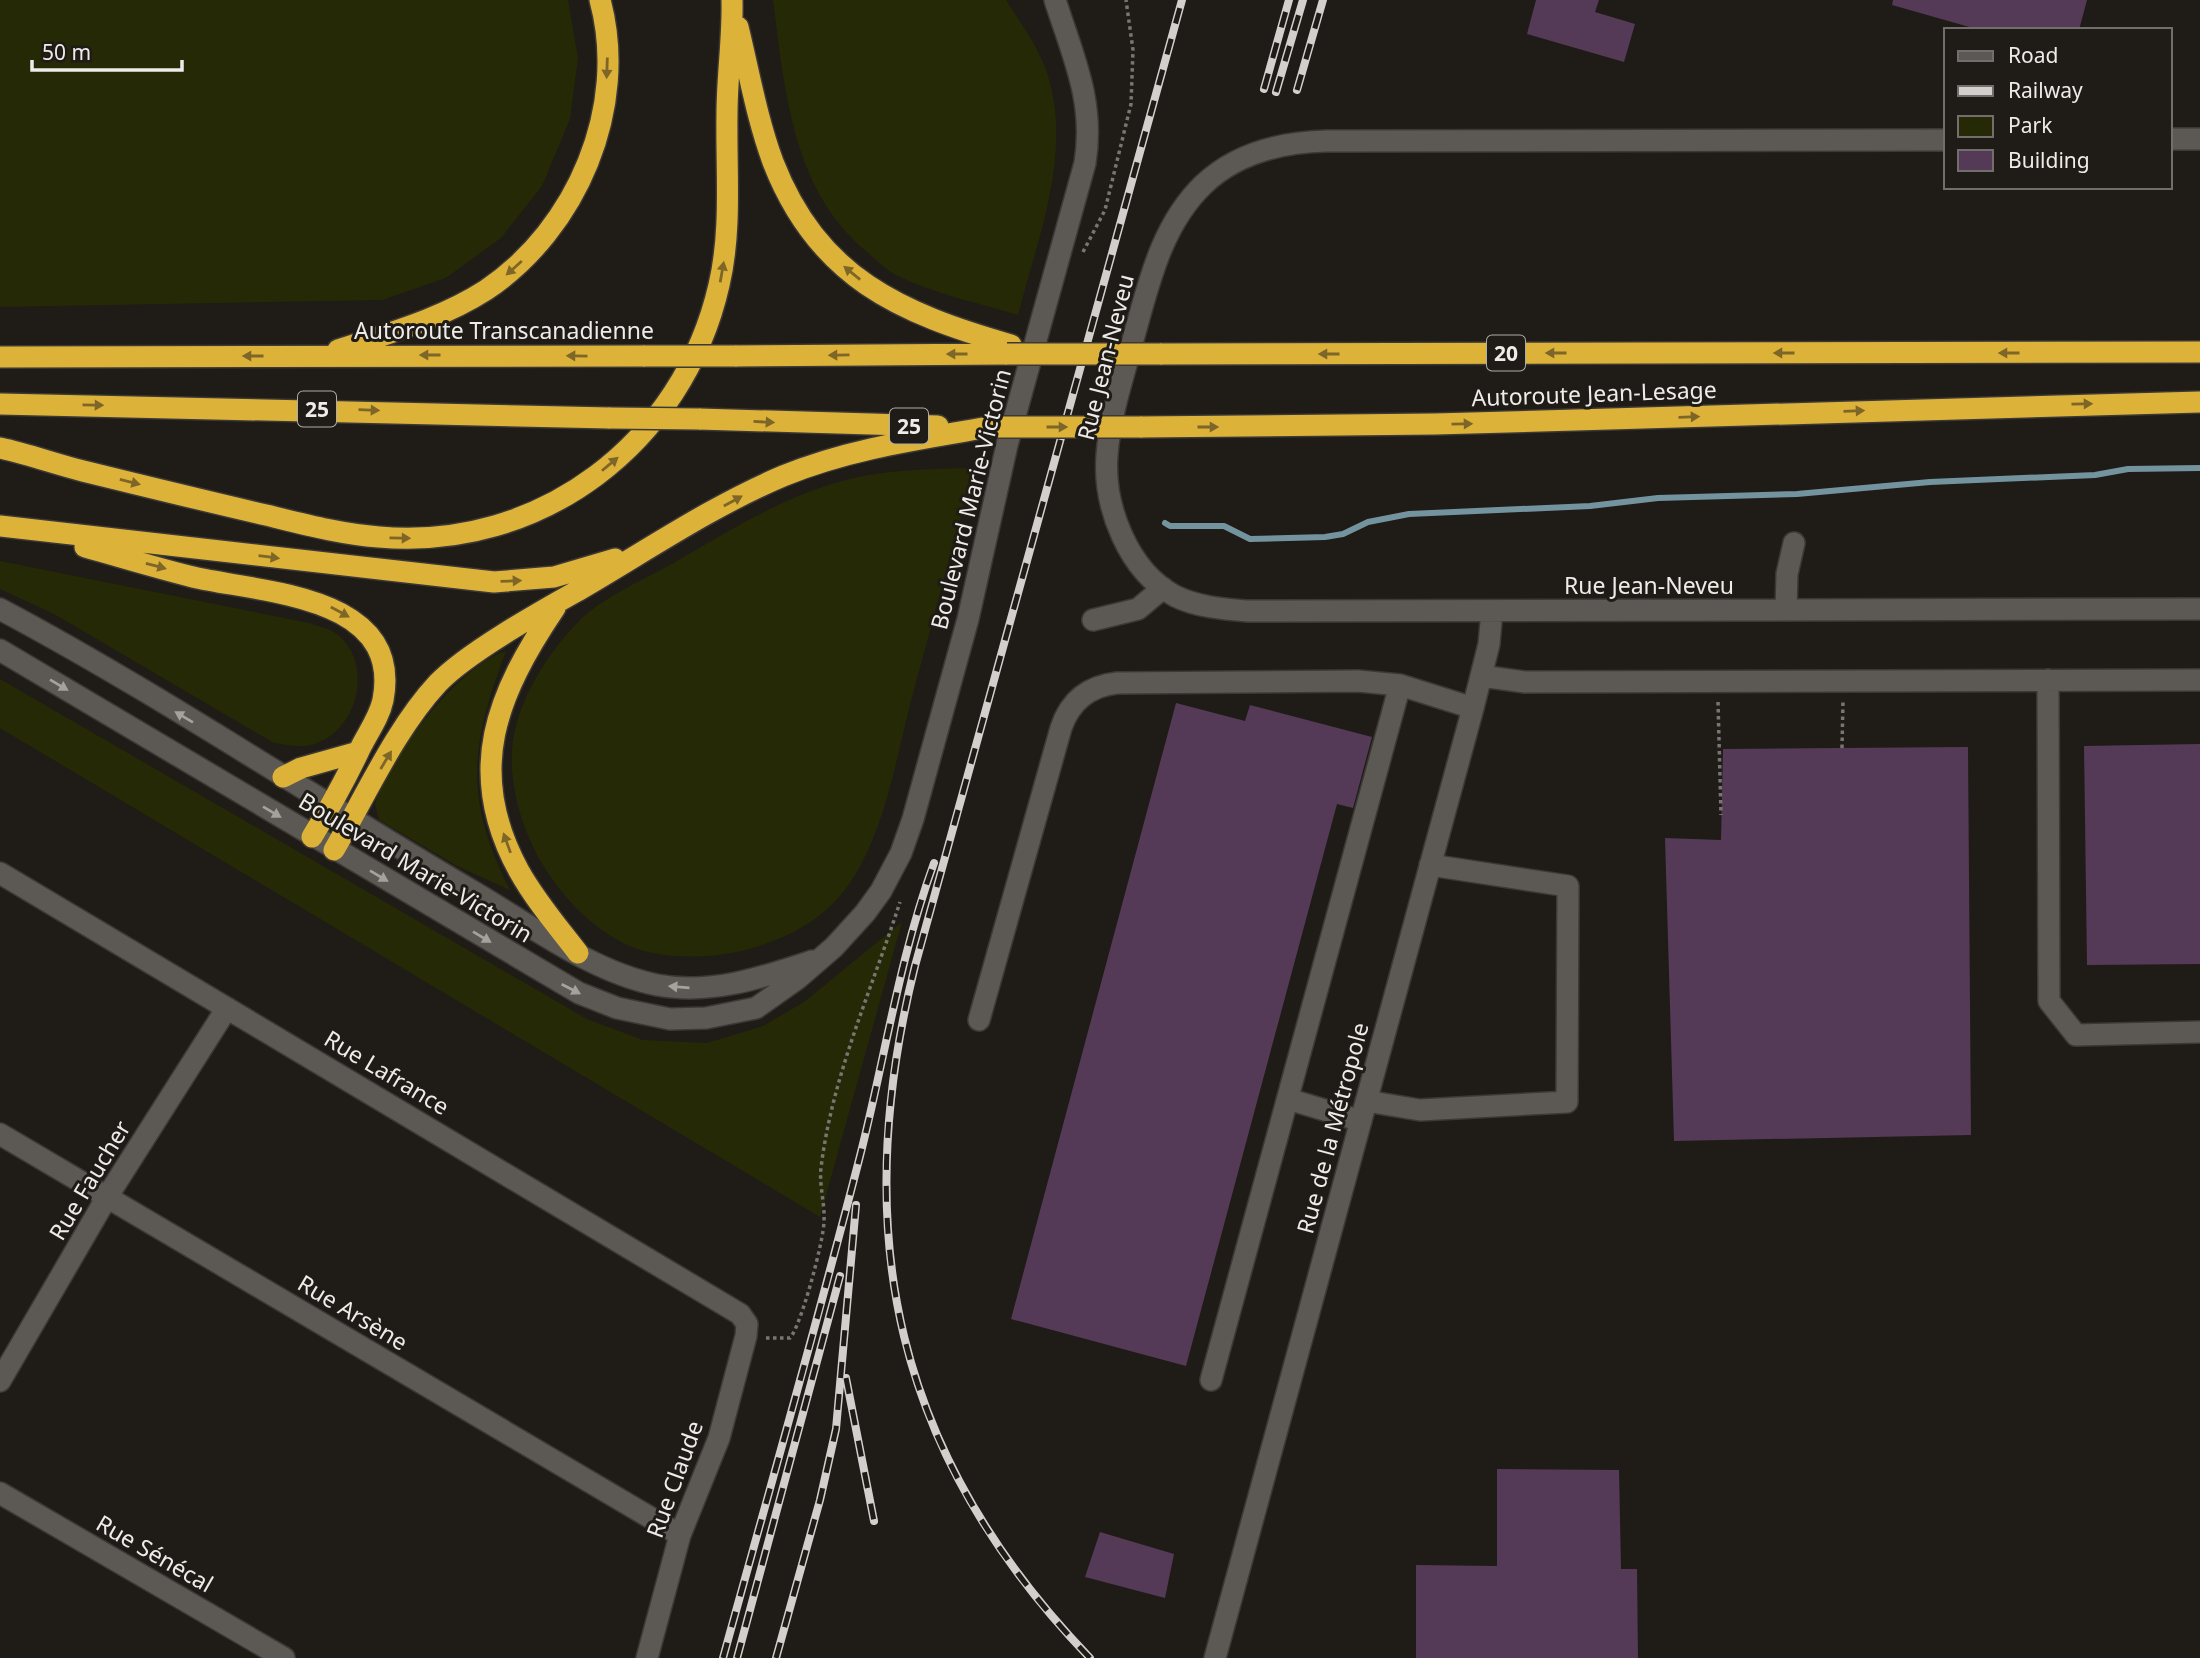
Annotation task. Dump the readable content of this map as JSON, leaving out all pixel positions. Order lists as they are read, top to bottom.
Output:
{
  "streets": {
    "highway": [
      "Autoroute Transcanadienne",
      "20",
      "Autoroute Jean-Lesage",
      "25"
    ],
    "street": [
      "Rue Jean-Neveu",
      "Boulevard Marie-Victorin",
      "Rue Lafrance",
      "Rue de la Métropole",
      "Rue Faucher",
      "Rue Arsène",
      "Rue Claude",
      "Rue Sénécal"
    ]
  },
  "crossings": [
    ["Autoroute Transcanadienne", "Autoroute Jean-Lesage"],
    ["Rue Jean-Neveu", "Rue de la Métropole"],
    ["Autoroute Jean-Lesage", "25"],
    ["Rue Lafrance", "Rue Faucher"],
    ["Rue Lafrance", "Rue Claude"],
    ["Rue Faucher", "Rue Arsène"],
    ["Rue Arsène", "Rue Claude"]
  ],
  "legend": [
    "Road",
    "Railway",
    "Park",
    "Building"
  ],
  "scale_bar": "50 m"
}
